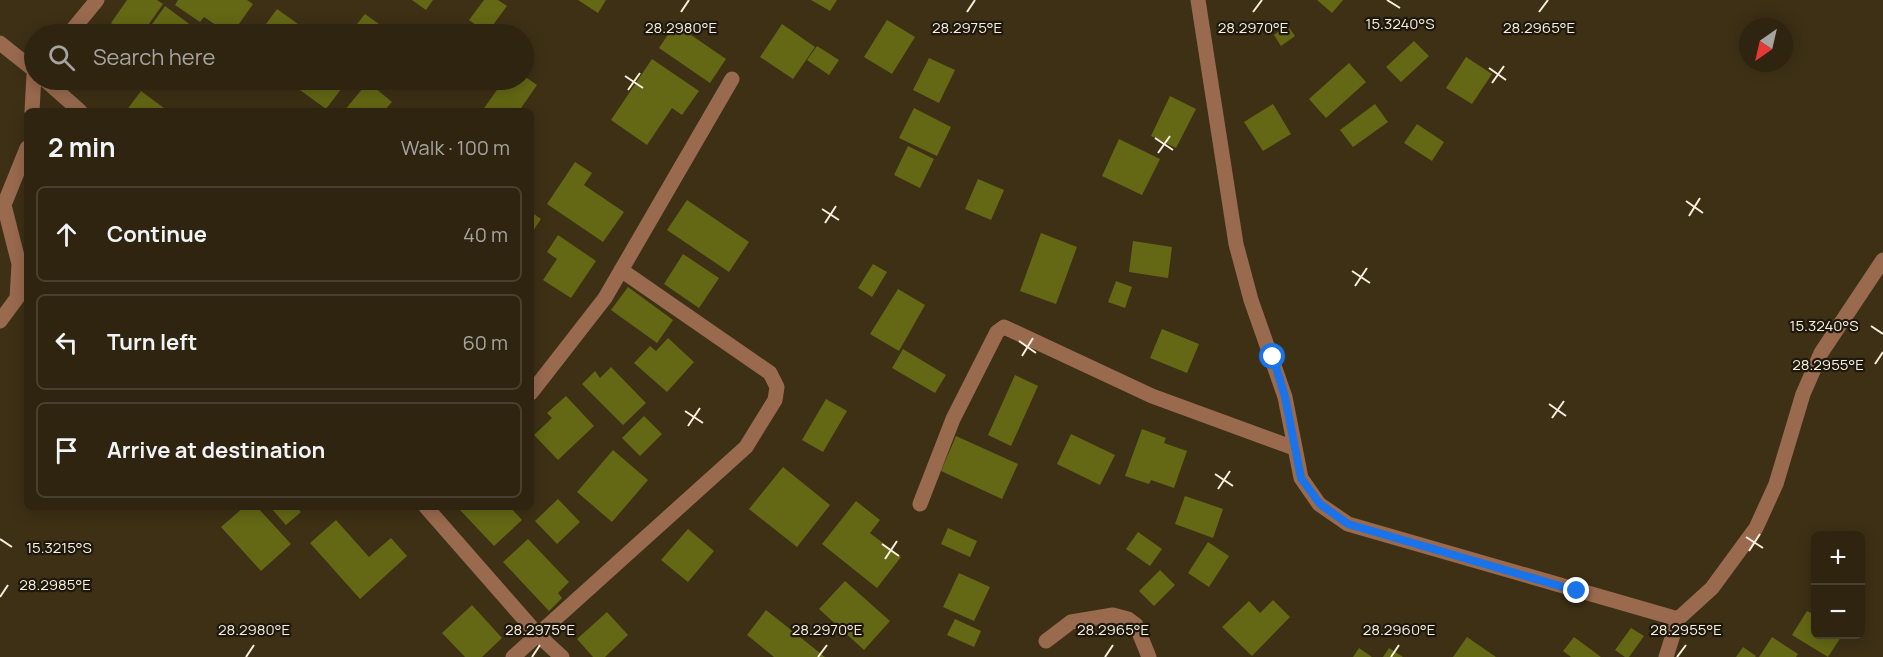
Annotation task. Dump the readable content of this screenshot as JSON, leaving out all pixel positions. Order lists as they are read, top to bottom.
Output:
{
  "north": "bottom left",
  "page": {
    "search": "Search here",
    "heading": ["2 min", "Walk · 100 m"],
    "list": [
      ["Continue", "40 m"],
      ["Turn left", "60 m"],
      "Arrive at destination"
    ],
    "map_buttons": ["+", "−"]
  },
  "coordinates": [
    "15.3240°S",
    "28.2965°E",
    "28.2980°E",
    "28.2975°E",
    "28.2970°E",
    "28.2955°E",
    "15.3215°S",
    "28.2985°E",
    "28.2960°E"
  ]
}
